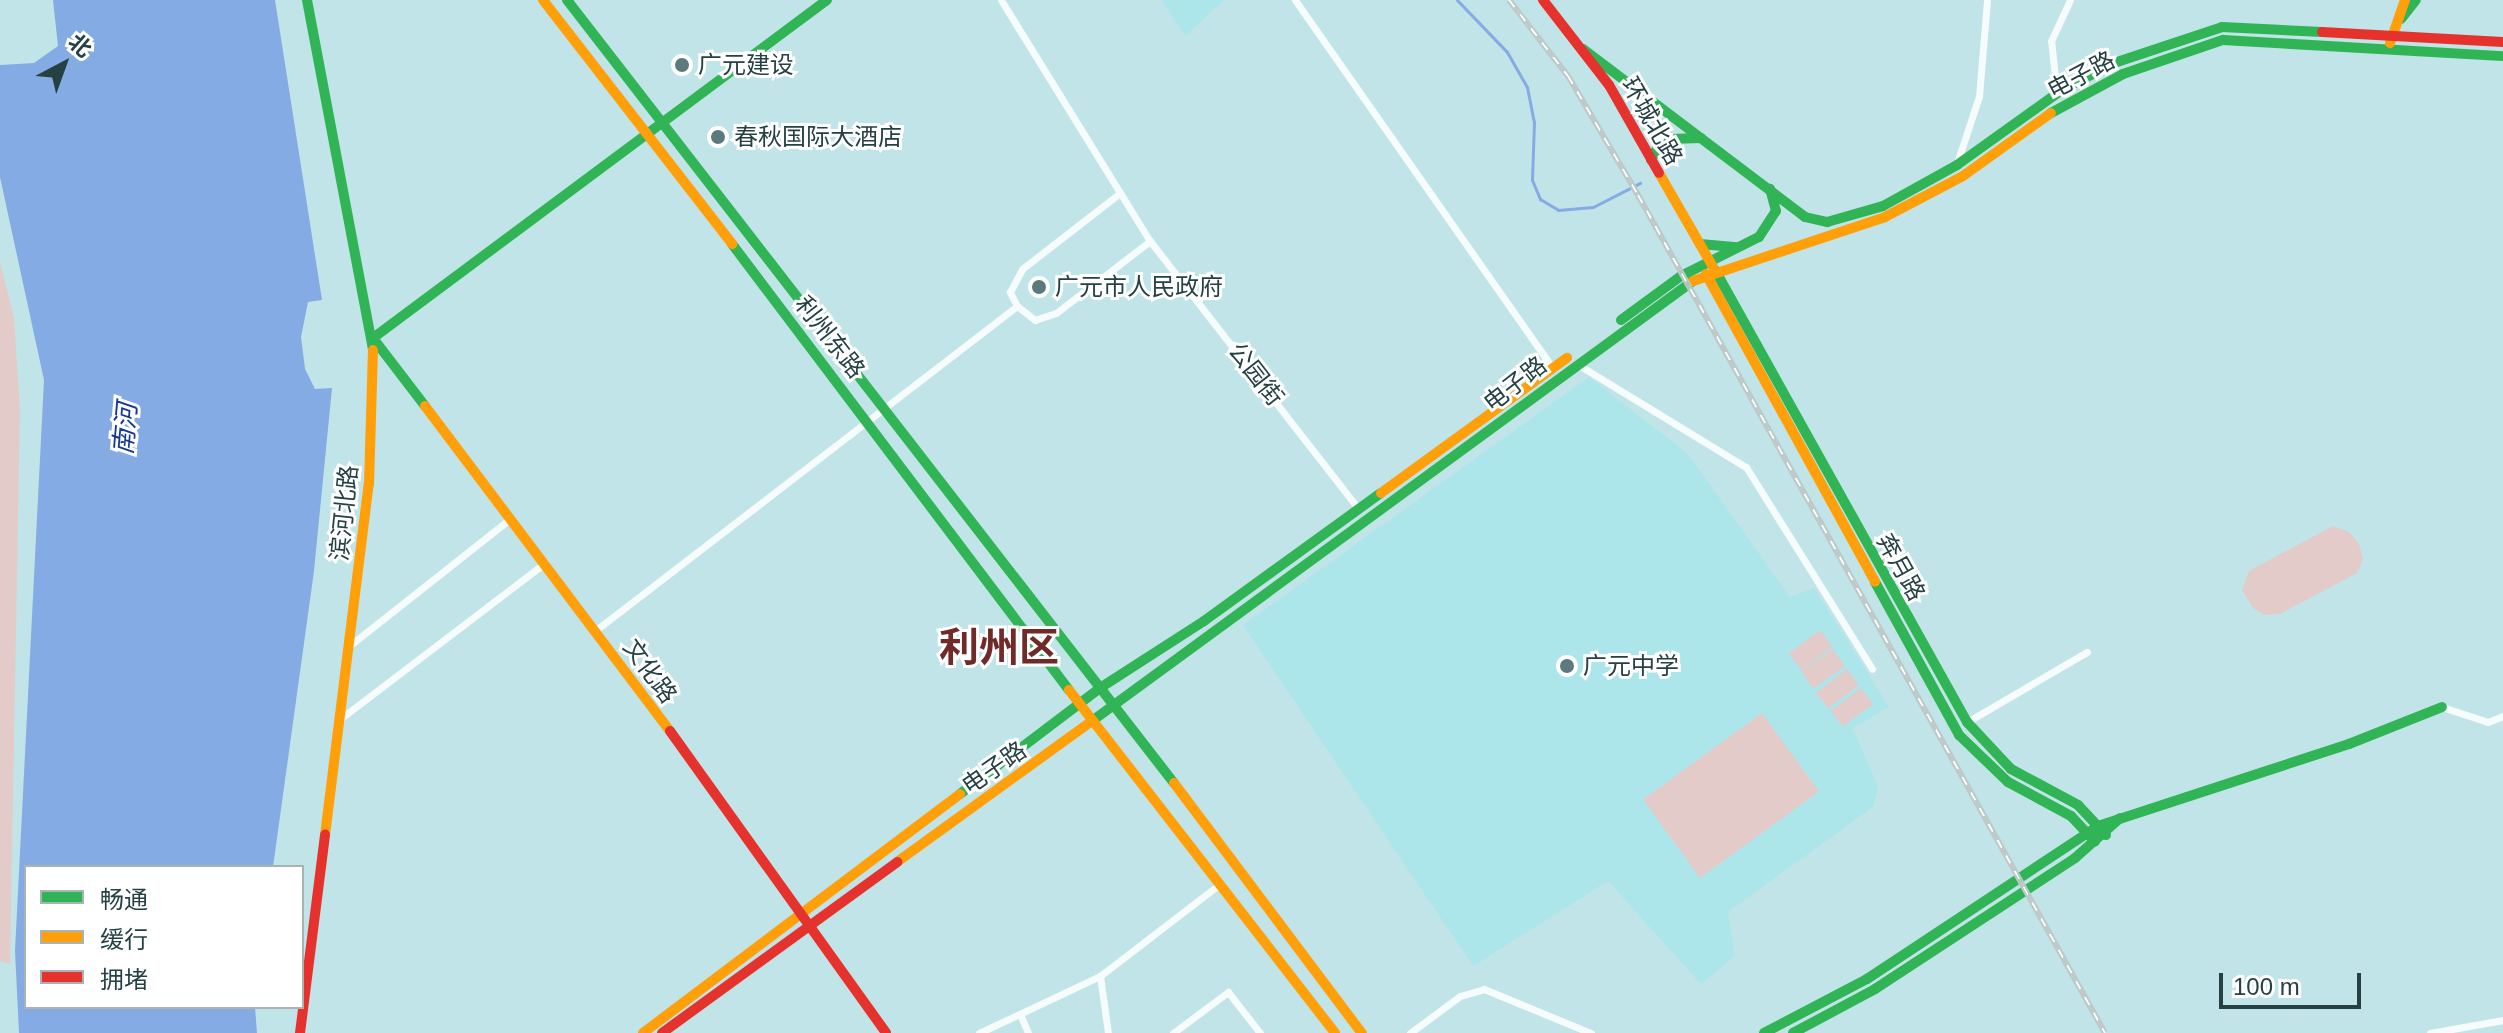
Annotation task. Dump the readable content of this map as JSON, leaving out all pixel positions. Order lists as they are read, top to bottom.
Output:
{
  "streets": {
    "main road": [
      "电子路",
      "环城北路",
      "利州东路",
      "滨河北路",
      "奔月路",
      "文化路"
    ],
    "street": ["公园街"]
  },
  "crossings": [
    ["电子路", "环城北路"],
    ["电子路", "利州东路"],
    ["电子路", "公园街"],
    ["电子路", "奔月路"],
    ["电子路", "文化路"],
    ["环城北路", "奔月路"],
    ["滨河北路", "文化路"]
  ],
  "districts": ["利州区"],
  "water": ["南河"],
  "places": [
    "广元建设",
    "春秋国际大酒店",
    "广元市人民政府",
    "广元中学"
  ],
  "legend": ["畅通", "缓行", "拥堵"],
  "scale_bar": "100 m",
  "north": "top right"
}
